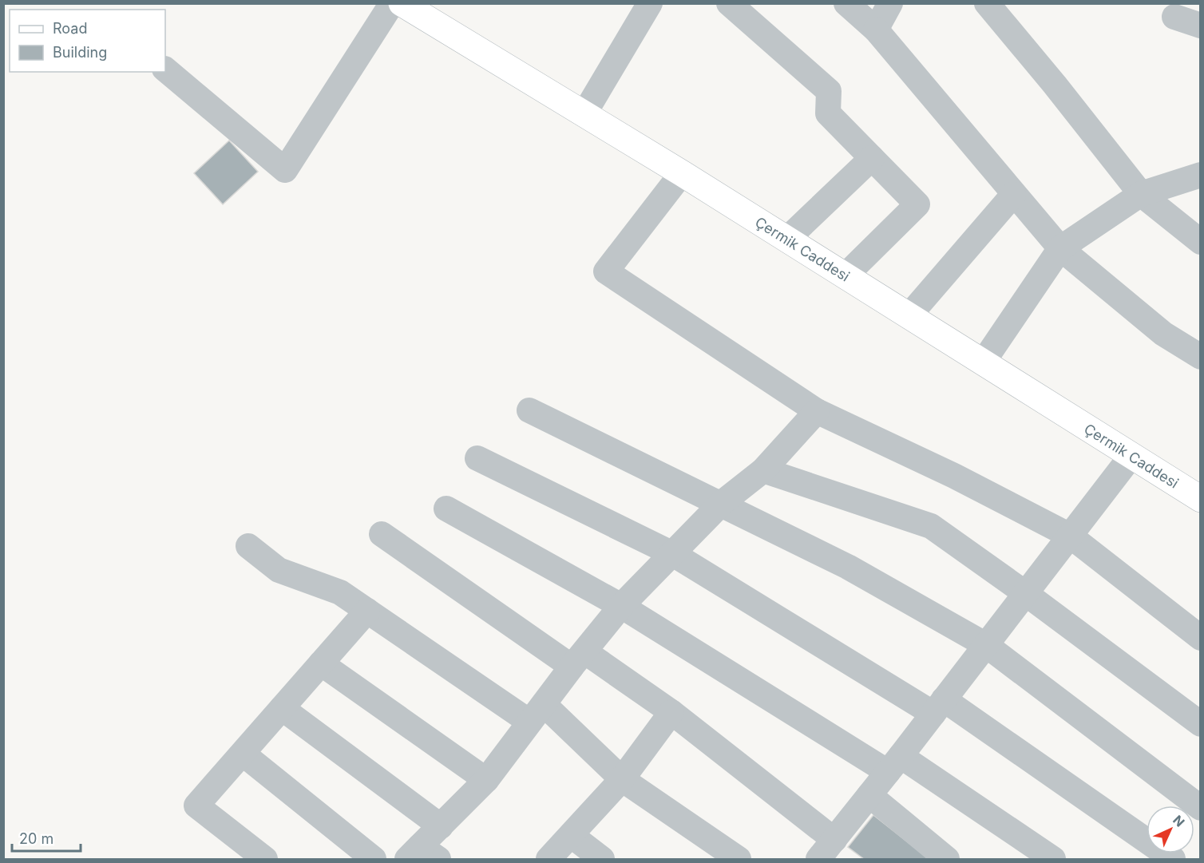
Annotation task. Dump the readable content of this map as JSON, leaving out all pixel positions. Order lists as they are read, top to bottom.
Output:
{
  "streets": {
    "main road": ["Çermik Caddesi"]
  },
  "legend": ["Road", "Building"],
  "scale_bar": "20 m",
  "north": "top right"
}
